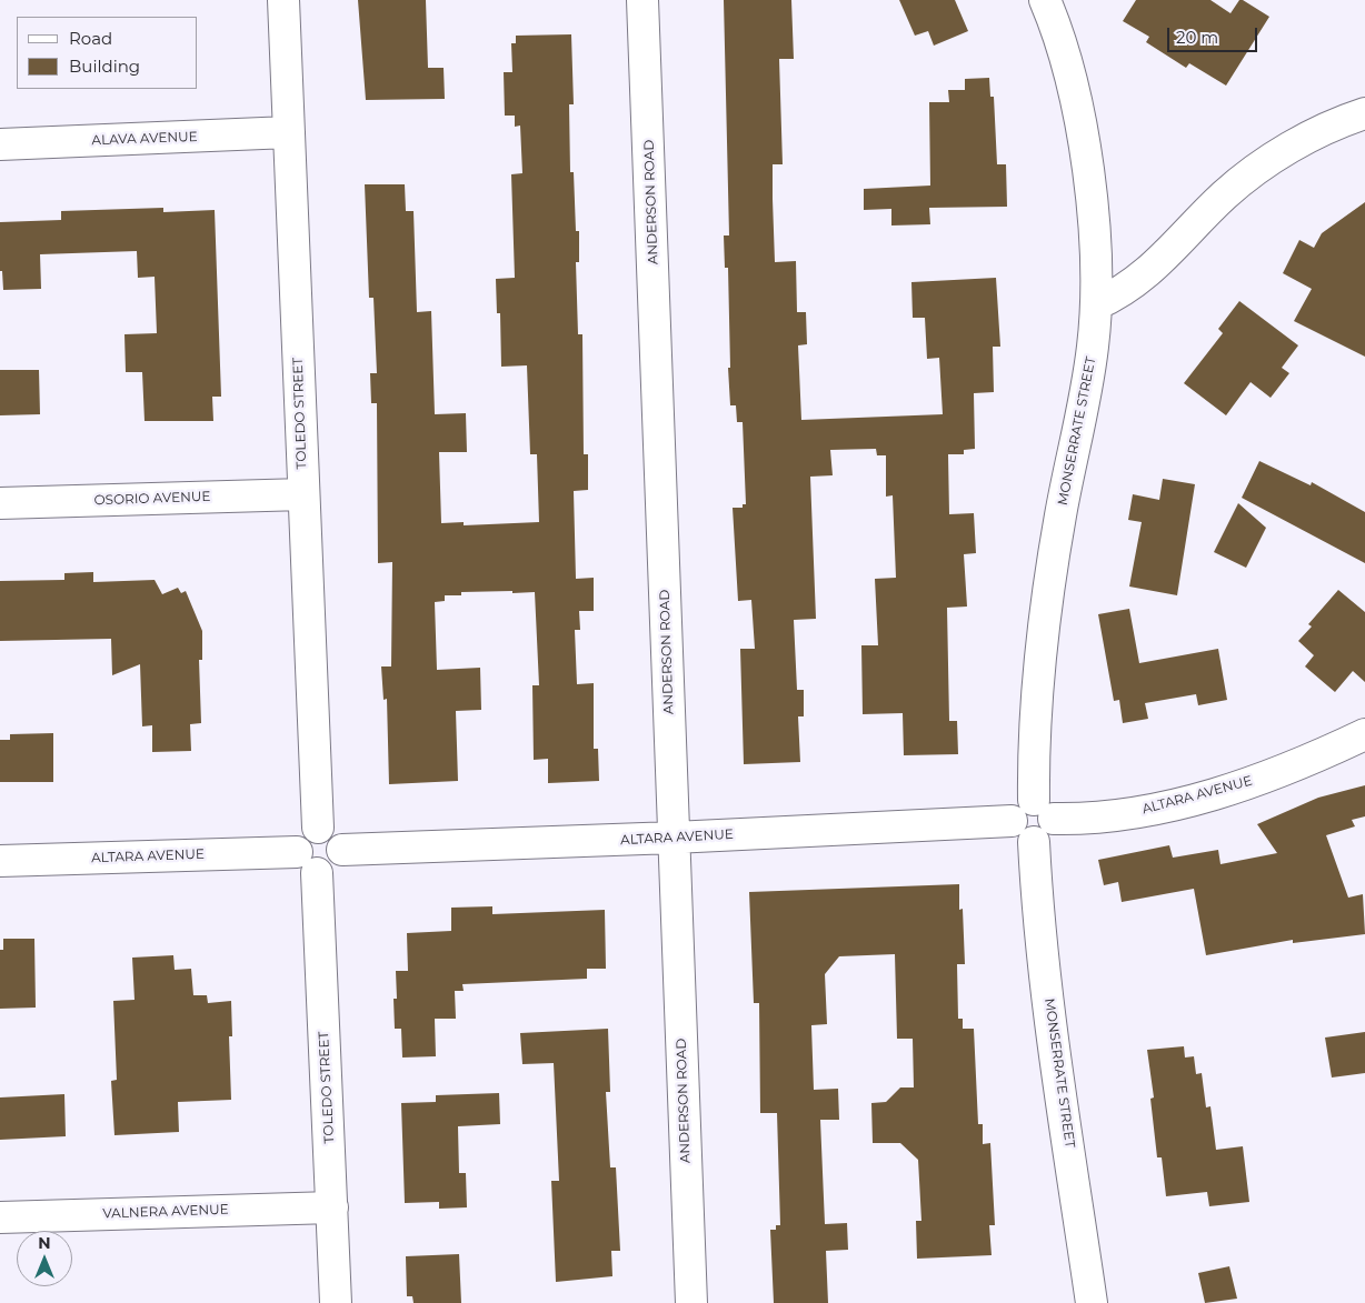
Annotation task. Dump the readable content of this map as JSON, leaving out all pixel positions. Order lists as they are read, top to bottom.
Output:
{
  "streets": {
    "street": [
      "ALAVA AVENUE",
      "ANDERSON ROAD",
      "TOLEDO STREET",
      "MONSERRATE STREET",
      "OSORIO AVENUE",
      "ALTARA AVENUE",
      "VALNERA AVENUE"
    ]
  },
  "crossings": [
    ["ALAVA AVENUE", "TOLEDO STREET"],
    ["ANDERSON ROAD", "ALTARA AVENUE"],
    ["TOLEDO STREET", "OSORIO AVENUE"],
    ["TOLEDO STREET", "ALTARA AVENUE"],
    ["TOLEDO STREET", "VALNERA AVENUE"],
    ["MONSERRATE STREET", "ALTARA AVENUE"]
  ],
  "legend": ["Road", "Building"],
  "scale_bar": "20 m",
  "north": "top"
}
